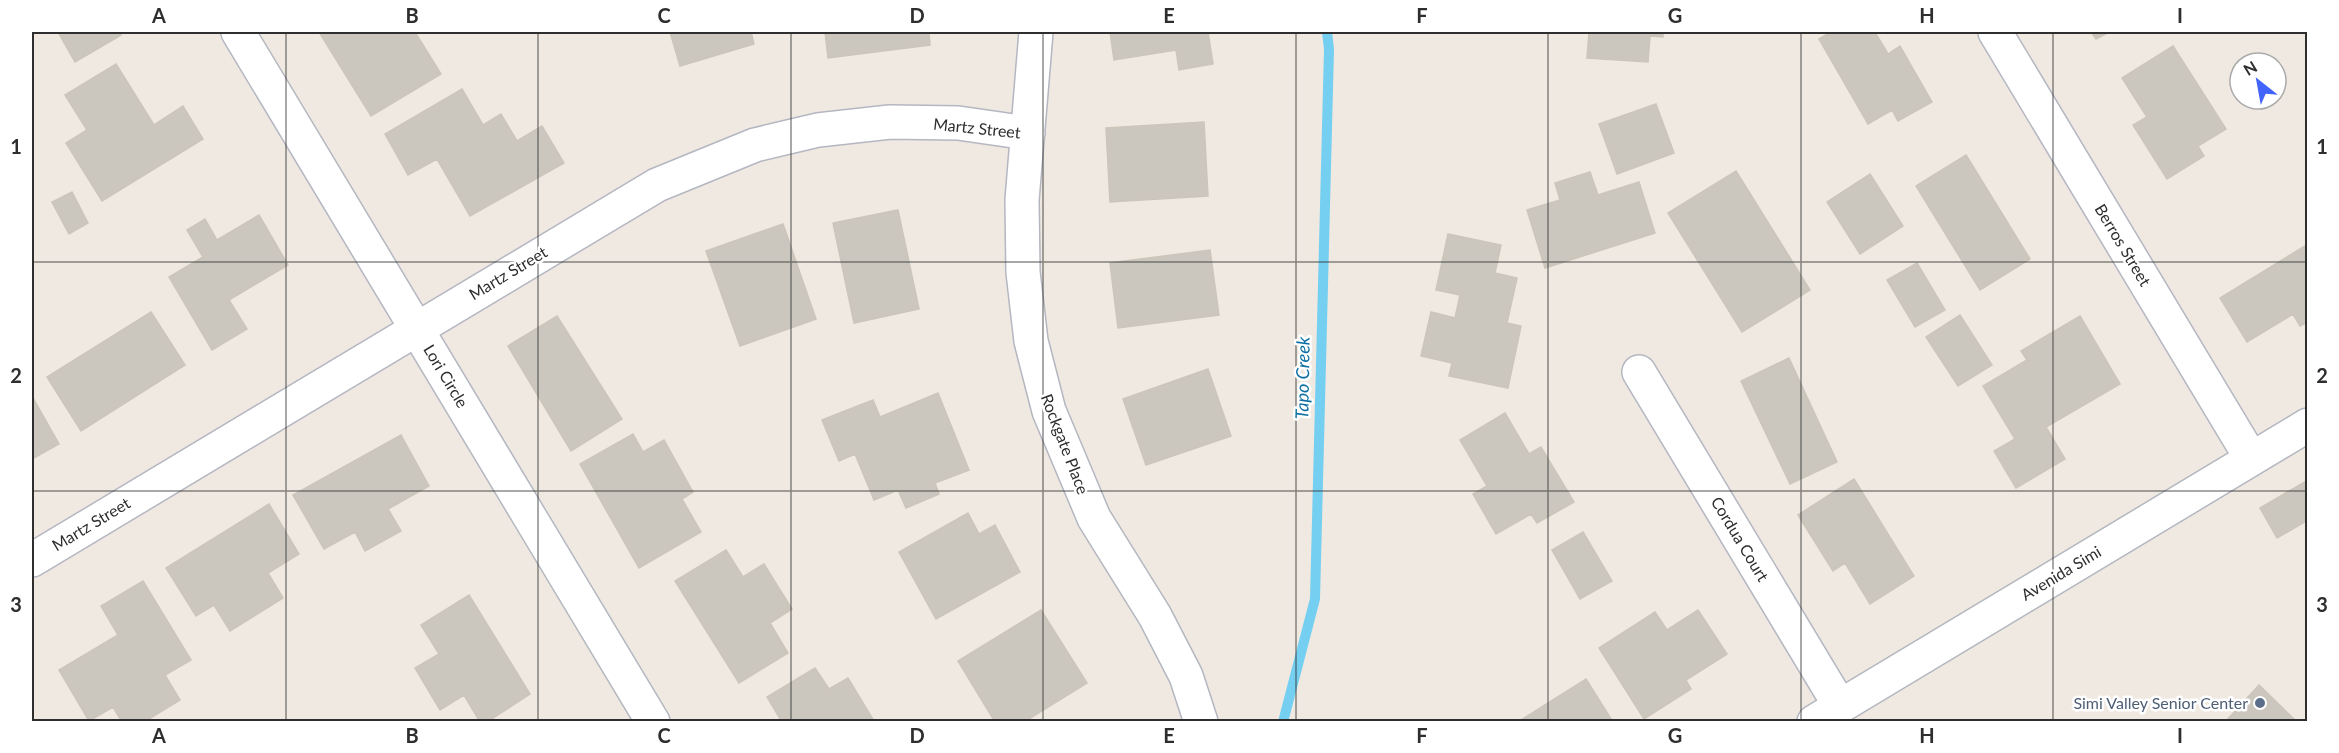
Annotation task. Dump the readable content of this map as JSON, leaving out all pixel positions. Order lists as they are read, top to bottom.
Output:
{
  "streets": {
    "street": [
      "Martz Street",
      "Berros Street",
      "Lori Circle",
      "Rockgate Place",
      "Cordua Court",
      "Avenida Simi"
    ]
  },
  "crossings": [
    ["Martz Street", "Lori Circle"],
    ["Martz Street", "Rockgate Place"],
    ["Berros Street", "Avenida Simi"],
    ["Cordua Court", "Avenida Simi"]
  ],
  "water": ["Tapo Creek"],
  "places": ["Simi Valley Senior Center"],
  "north": "top left",
  "grid": {
    "columns": [
      "A",
      "B",
      "C",
      "D",
      "E",
      "F",
      "G",
      "H",
      "I"
    ],
    "rows": ["1", "2", "3"]
  }
}
